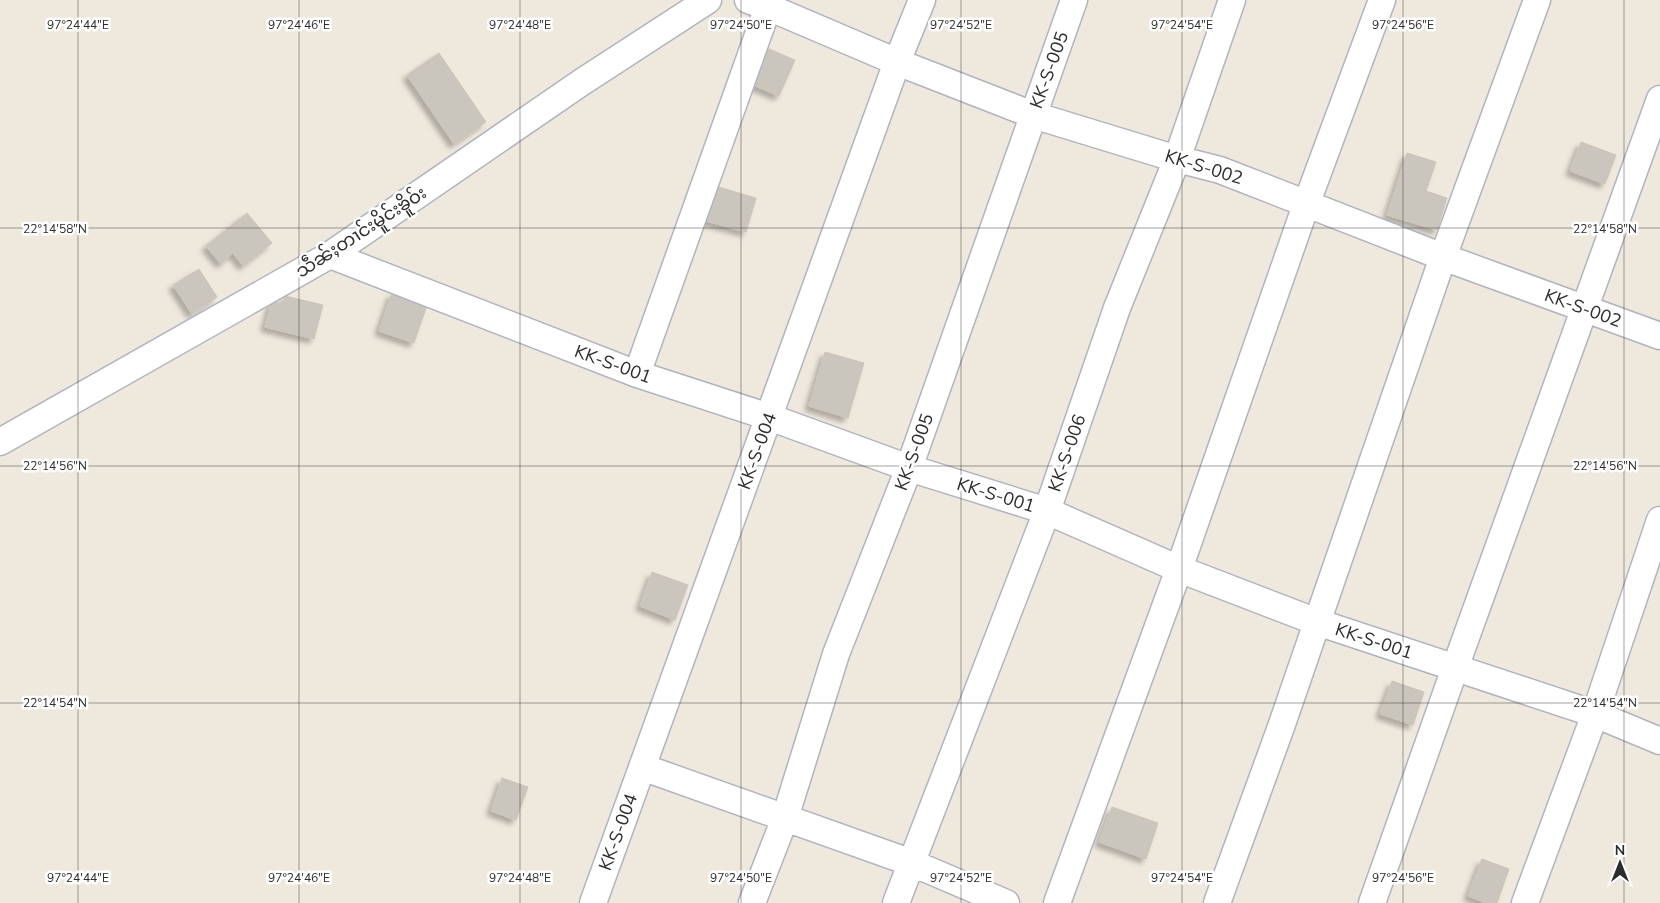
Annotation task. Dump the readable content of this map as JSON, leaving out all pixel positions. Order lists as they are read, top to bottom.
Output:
{
  "streets": {
    "street": [
      "KK-S-005",
      "KK-S-002",
      "သဵၼ်ႈတၢင်းမိူင်းၶိူဝ်း",
      "KK-S-001",
      "KK-S-004",
      "KK-S-006"
    ]
  },
  "crossings": [
    ["KK-S-005", "KK-S-002"],
    ["KK-S-005", "KK-S-001"],
    ["KK-S-002", "KK-S-004"],
    ["KK-S-002", "KK-S-006"],
    ["သဵၼ်ႈတၢင်းမိူင်းၶိူဝ်း", "KK-S-001"],
    ["KK-S-001", "KK-S-004"],
    ["KK-S-001", "KK-S-006"]
  ],
  "north": "top",
  "coordinates": [
    "97°24'44\"E",
    "97°24'46\"E",
    "97°24'48\"E",
    "97°24'50\"E",
    "97°24'52\"E",
    "97°24'54\"E",
    "97°24'56\"E",
    "22°14'58\"N",
    "22°14'56\"N",
    "22°14'54\"N"
  ]
}
